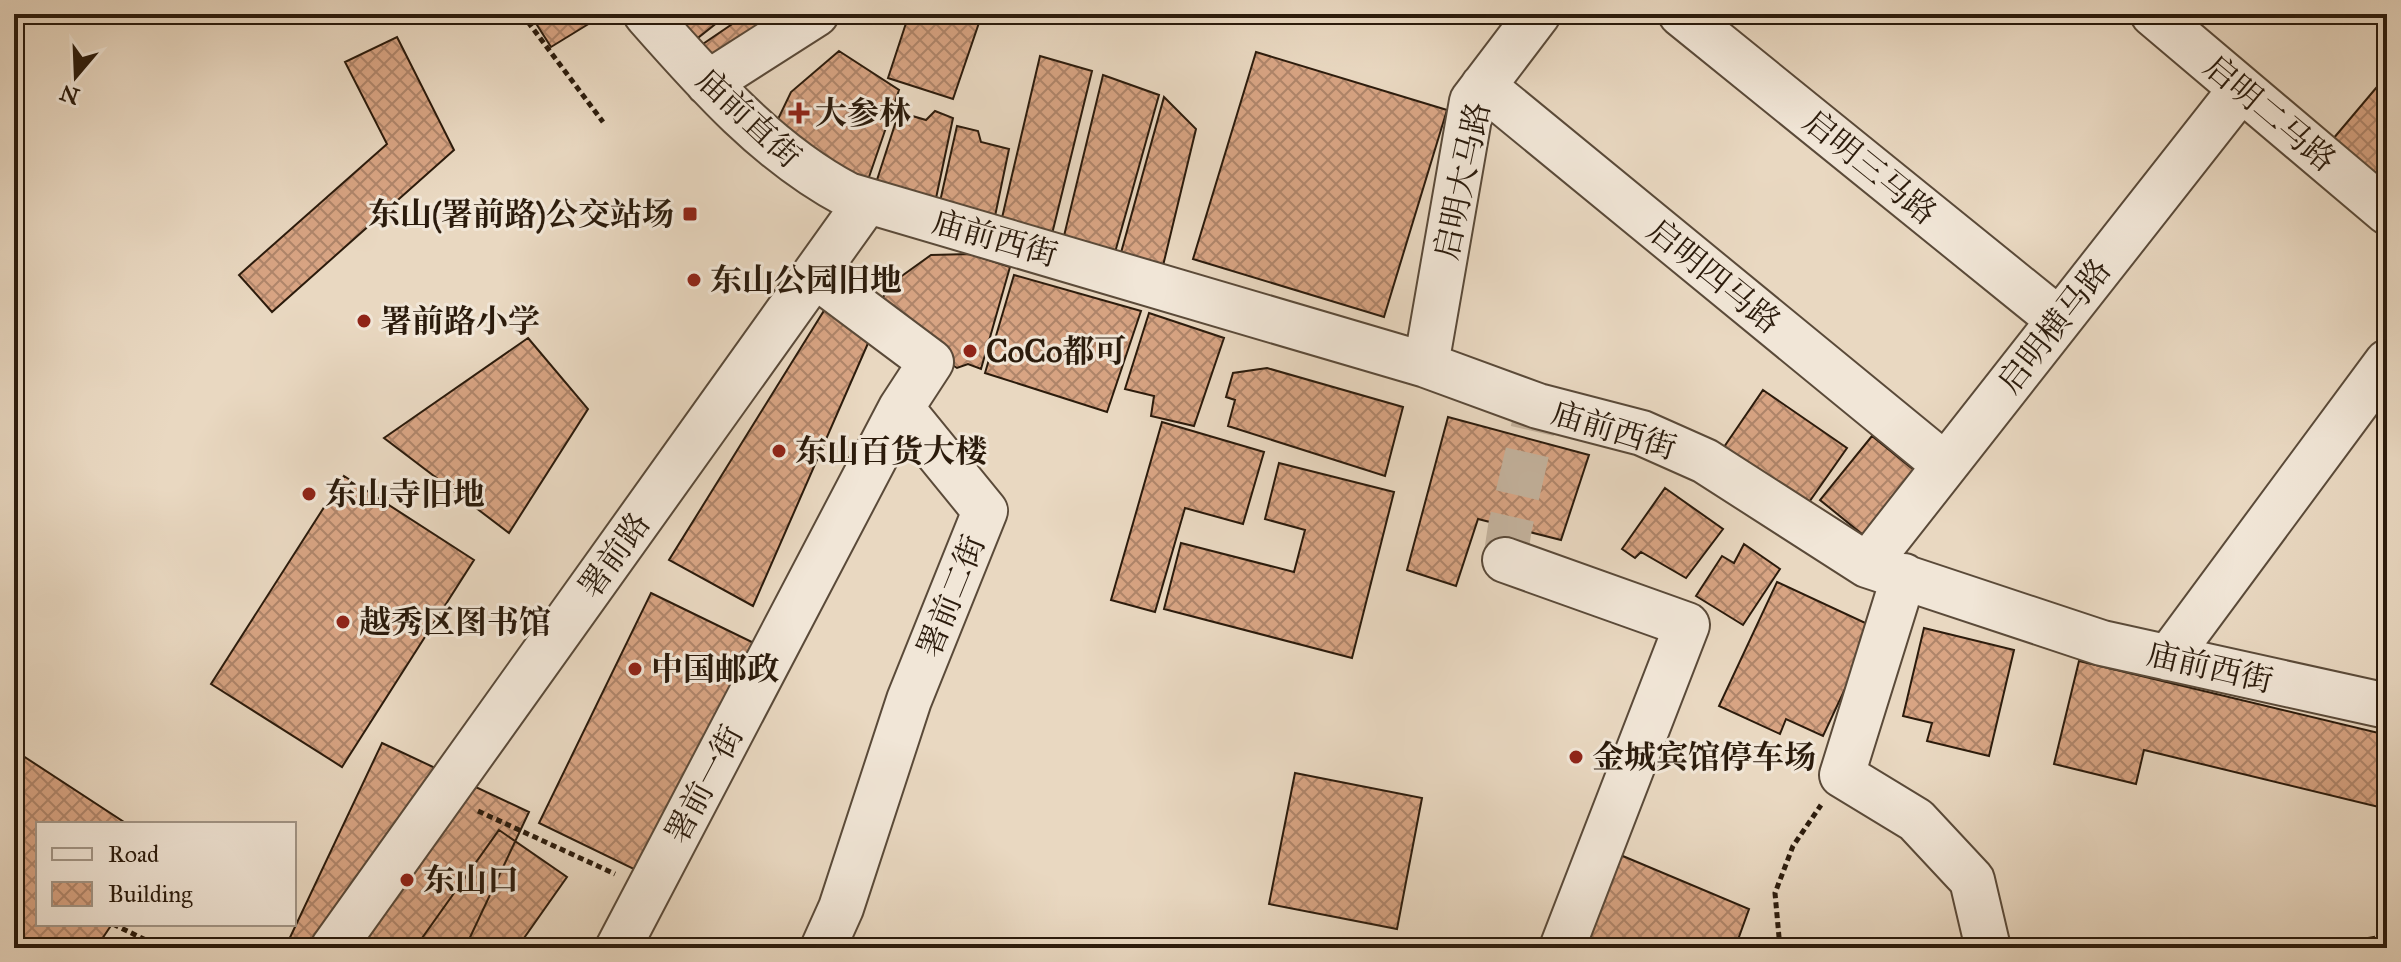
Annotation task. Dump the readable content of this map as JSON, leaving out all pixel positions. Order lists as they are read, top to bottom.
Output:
{
  "streets": {
    "street": [
      "启明二马路",
      "庙前直街",
      "启明三马路",
      "启明大马路",
      "庙前西街",
      "启明四马路",
      "启明横马路",
      "署前路",
      "署前二街",
      "署前一街"
    ]
  },
  "crossings": [
    ["启明二马路", "启明横马路"],
    ["庙前直街", "庙前西街"],
    ["庙前直街", "署前路"],
    ["启明三马路", "启明横马路"],
    ["启明大马路", "庙前西街"],
    ["启明大马路", "启明四马路"],
    ["庙前西街", "启明横马路"],
    ["庙前西街", "署前路"],
    ["启明四马路", "启明横马路"],
    ["署前二街", "署前一街"]
  ],
  "places": {
    "health": ["大参林"],
    "transit": ["东山(署前路)公交站场"],
    "other": [
      "东山公园旧地",
      "署前路小学",
      "CoCo都可",
      "东山百货大楼",
      "东山寺旧地",
      "越秀区图书馆",
      "中国邮政",
      "金城宾馆停车场",
      "东山口"
    ]
  },
  "legend": ["Road", "Building"],
  "north": "bottom"
}
